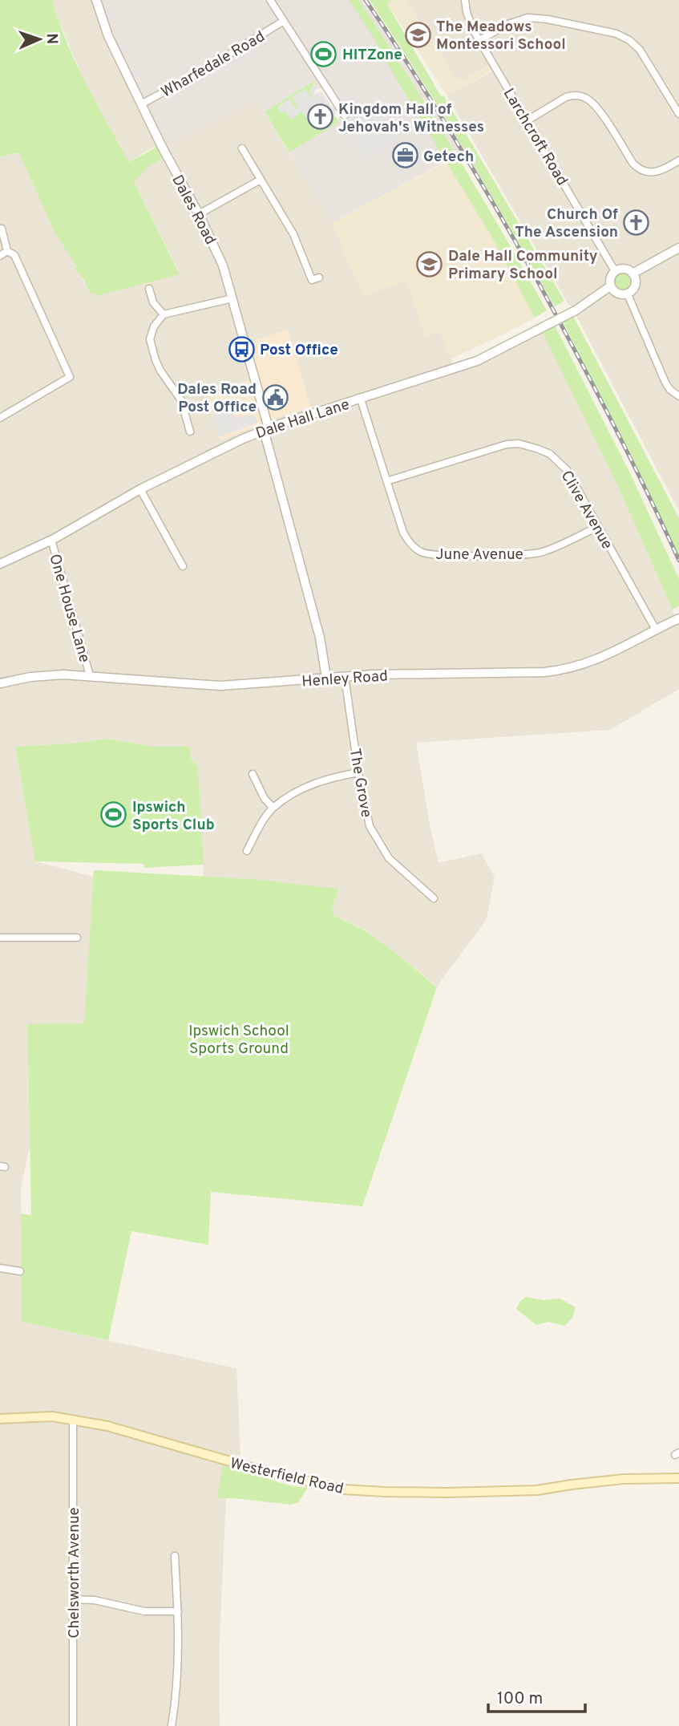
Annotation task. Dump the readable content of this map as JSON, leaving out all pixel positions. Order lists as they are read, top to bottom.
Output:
{
  "streets": {
    "main road": ["Westerfield Road"],
    "street": [
      "Wharfedale Road",
      "Larchcroft Road",
      "Dales Road",
      "Dale Hall Lane",
      "Clive Avenue",
      "June Avenue",
      "One House Lane",
      "Henley Road",
      "The Grove",
      "Chelsworth Avenue"
    ]
  },
  "crossings": [
    ["Wharfedale Road", "Dales Road"],
    ["Larchcroft Road", "Dale Hall Lane"],
    ["Dales Road", "Dale Hall Lane"],
    ["Dales Road", "Henley Road"],
    ["Dale Hall Lane", "June Avenue"],
    ["Dale Hall Lane", "One House Lane"],
    ["Clive Avenue", "June Avenue"],
    ["Clive Avenue", "Henley Road"],
    ["One House Lane", "Henley Road"],
    ["Henley Road", "The Grove"],
    ["Westerfield Road", "Chelsworth Avenue"]
  ],
  "parks": ["Ipswich School Sports Ground"],
  "places": {
    "school or university": ["The Meadows Montessori School", "Dale Hall Community Primary School"],
    "sports": ["HITZone", "Ipswich Sports Club"],
    "church": ["Kingdom Hall of Jehovah's Witnesses", "Church Of The Ascension"],
    "office": ["Getech"],
    "bus stop": ["Post Office"],
    "public building": ["Dales Road Post Office"]
  },
  "scale_bar": "100 m",
  "north": "right"
}
